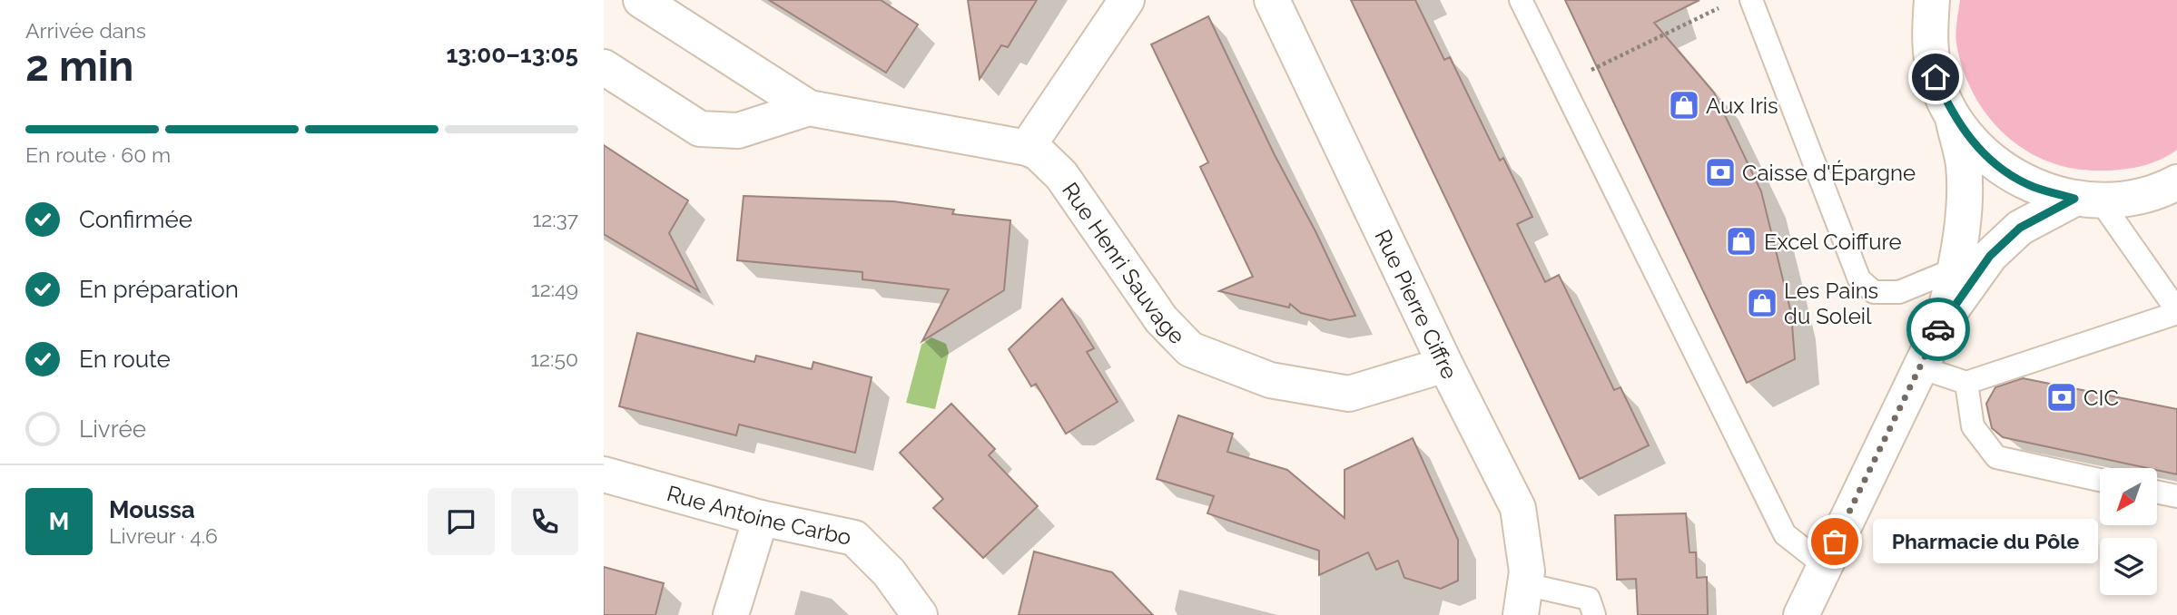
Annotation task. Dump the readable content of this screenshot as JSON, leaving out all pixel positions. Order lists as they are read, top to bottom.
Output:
{
  "streets": {
    "street": ["Rue Henri Sauvage", "Rue Pierre Ciffre", "Rue Antoine Carbo"]
  },
  "crossings": [
    ["Rue Henri Sauvage", "Rue Pierre Ciffre"]
  ],
  "places": {
    "shop": ["Aux Iris", "Excel Coiffure", "Les Pains du Soleil"],
    "bank": ["Caisse d'Épargne", "CIC"],
    "other": ["Pharmacie du Pôle"]
  },
  "north": "bottom left",
  "page": {
    "heading": ["2 min", "Arrivée dans", "13:00–13:05"],
    "panel": ["Moussa", "Livreur · 4.6"],
    "bar": "En route · 60 m",
    "list": [
      ["Confirmée", "12:37"],
      ["En préparation", "12:49"],
      ["En route", "12:50"],
      "Livrée"
    ],
    "round": "M",
    "bubble": "Pharmacie du Pôle"
  }
}
